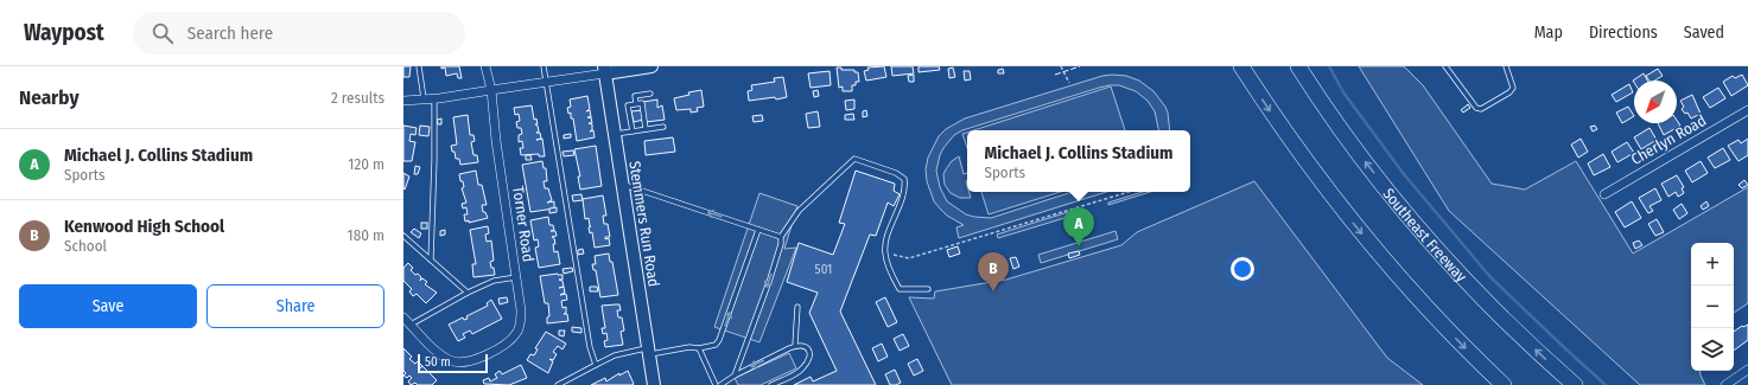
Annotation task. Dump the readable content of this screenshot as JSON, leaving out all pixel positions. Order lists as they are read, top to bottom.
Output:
{
  "streets": {
    "highway": ["Southeast Freeway"],
    "main road": ["Stemmers Run Road"],
    "street": ["Cherlyn Road", "Torner Road"]
  },
  "house_numbers": ["501"],
  "scale_bar": "50 m",
  "north": "bottom left",
  "page": {
    "header": "Waypost",
    "search": "Search here",
    "nav": ["Map", "Directions", "Saved"],
    "heading": ["Nearby", "2 results"],
    "list": [
      {
        "mark": "A",
        "name": "Michael J. Collins Stadium",
        "note": "Sports",
        "value": "120 m"
      },
      {
        "mark": "B",
        "name": "Kenwood High School",
        "note": "School",
        "value": "180 m"
      }
    ],
    "popup": ["Michael J. Collins Stadium", "Sports"],
    "pins": ["A", "B"],
    "map_buttons": ["+", "−"],
    "buttons": ["Save", "Share"],
    "scale": "50 m"
  }
}
